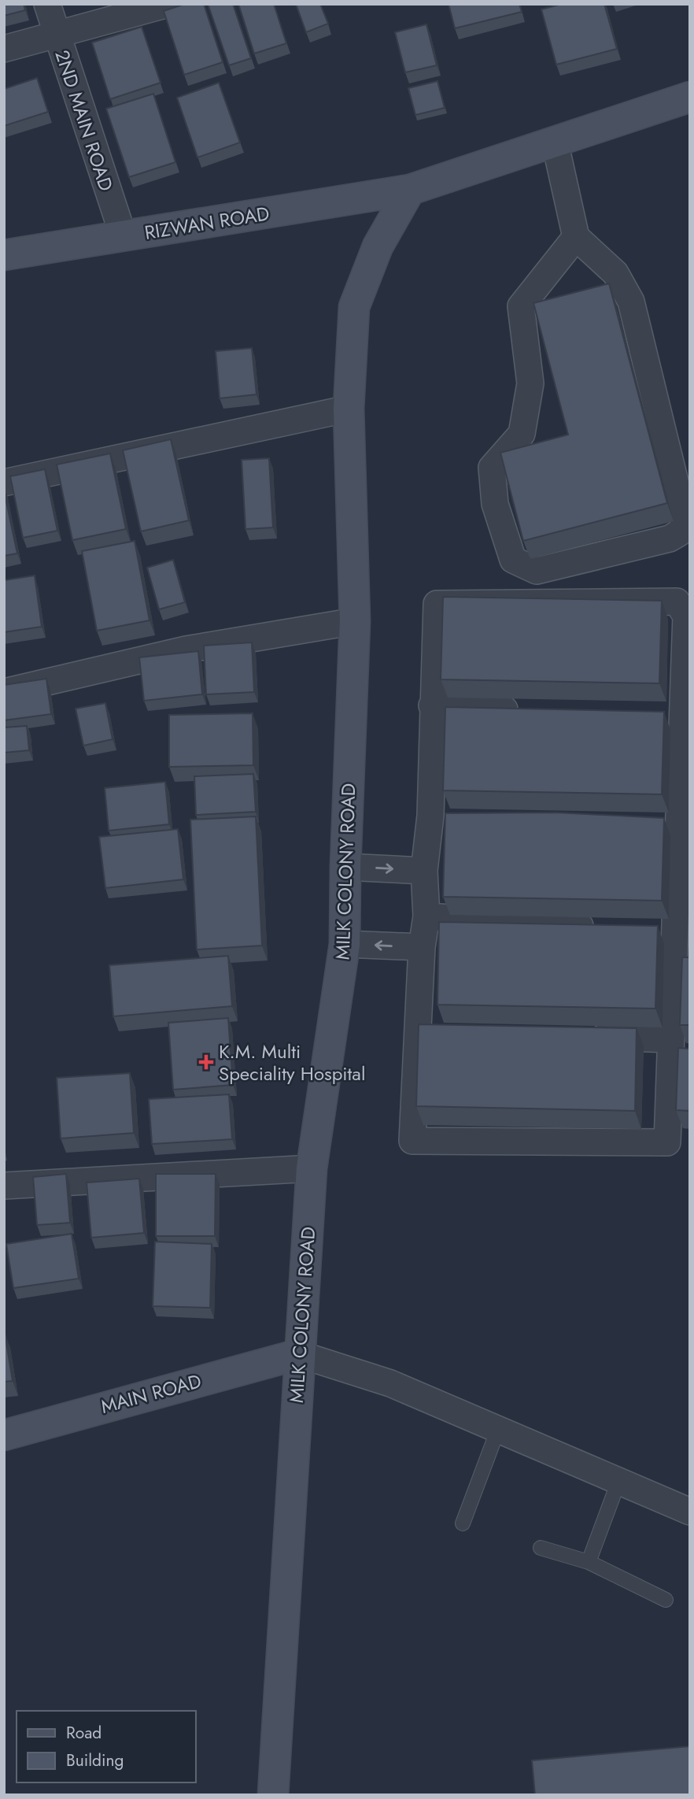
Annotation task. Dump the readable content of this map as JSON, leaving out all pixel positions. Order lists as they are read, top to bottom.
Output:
{
  "streets": {
    "main road": ["RIZWAN ROAD", "MILK COLONY ROAD", "MAIN ROAD"],
    "street": ["2ND MAIN ROAD"]
  },
  "crossings": [
    ["2ND MAIN ROAD", "RIZWAN ROAD"],
    ["RIZWAN ROAD", "MILK COLONY ROAD"],
    ["MILK COLONY ROAD", "MAIN ROAD"]
  ],
  "places": {
    "health": ["K.M. Multi Speciality Hospital"]
  },
  "legend": ["Road", "Building"]
}
